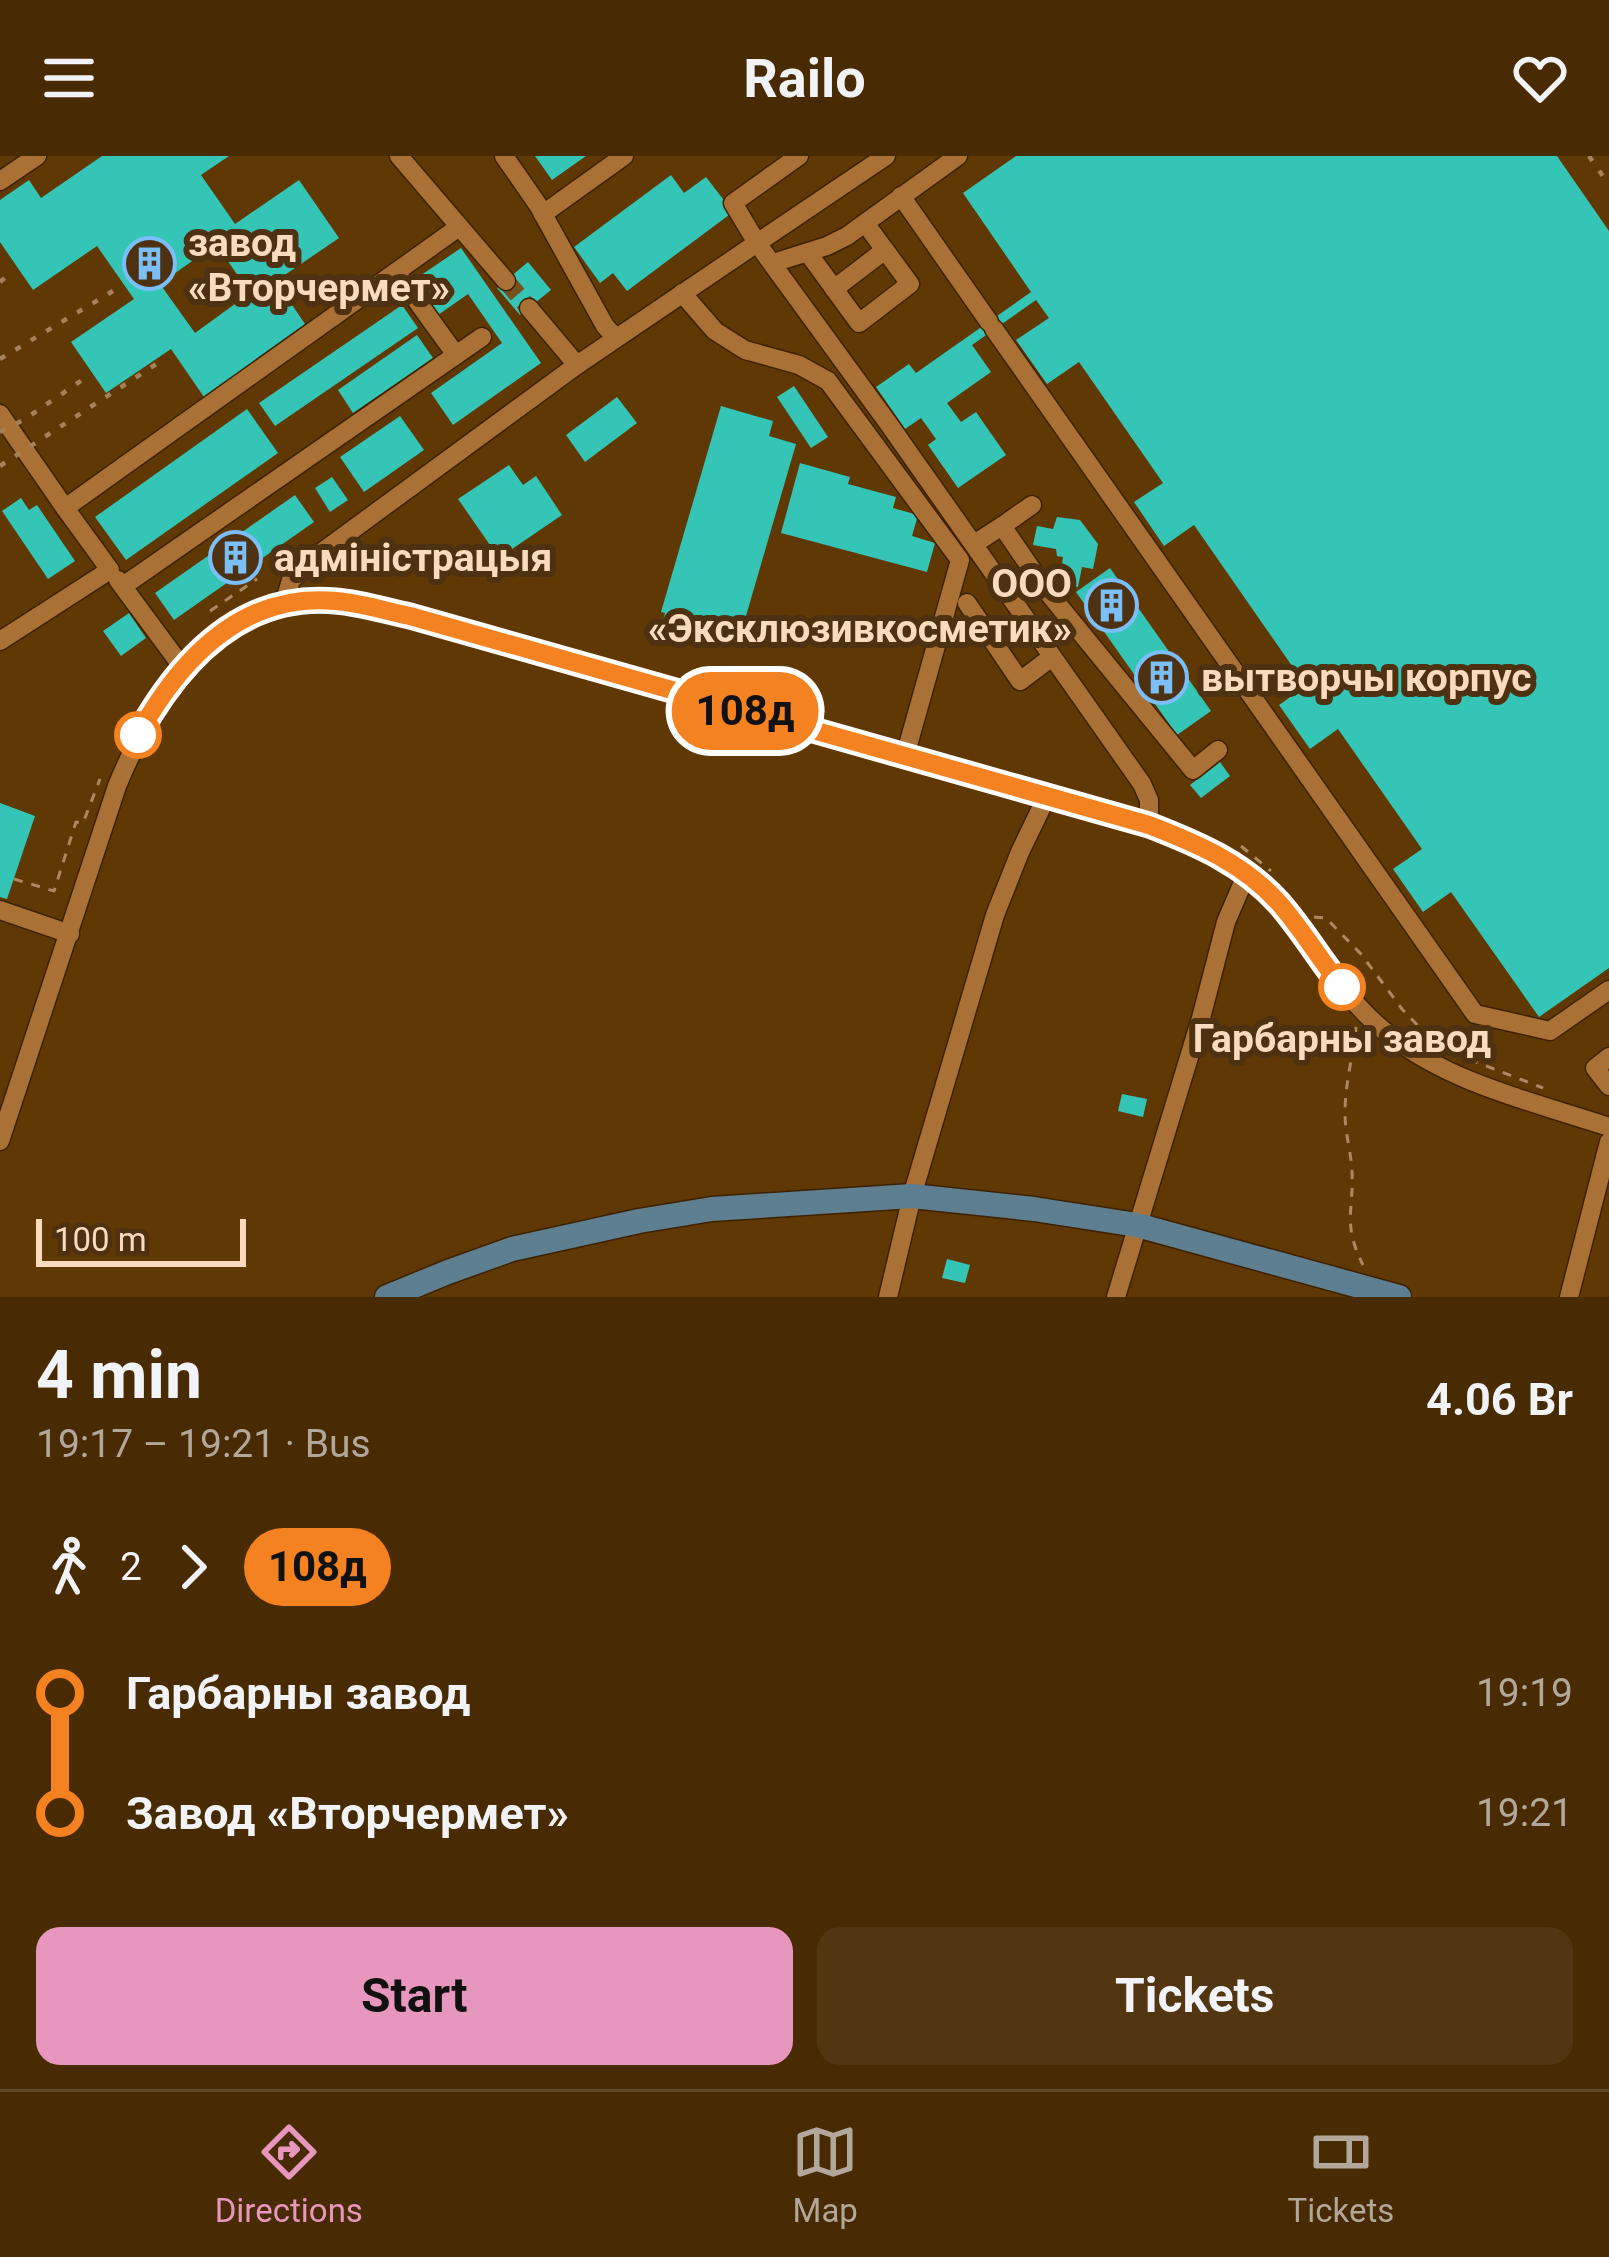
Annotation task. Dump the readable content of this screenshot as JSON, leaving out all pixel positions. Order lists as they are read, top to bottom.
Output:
{
  "places": {
    "building": [
      "завод «Вторчермет»",
      "адміністрацыя",
      "ООО «Эксклюзивкосметик»",
      "вытворчы корпус"
    ],
    "other": ["Гарбарны завод"]
  },
  "lines": ["bus line 108д"],
  "scale_bar": "100 m",
  "page": {
    "header": "Railo",
    "on_map": "108д",
    "scale": "100 m",
    "heading": ["4 min", "19:17 – 19:21 · Bus", "4.06 Br"],
    "legs": ["2", "108д"],
    "list": [
      {
        "name": "Гарбарны завод",
        "value": "19:19"
      },
      {
        "name": "Завод «Вторчермет»",
        "value": "19:21"
      }
    ],
    "buttons": ["Start", "Tickets"],
    "tabs": ["Directions", "Map", "Tickets"]
  }
}
